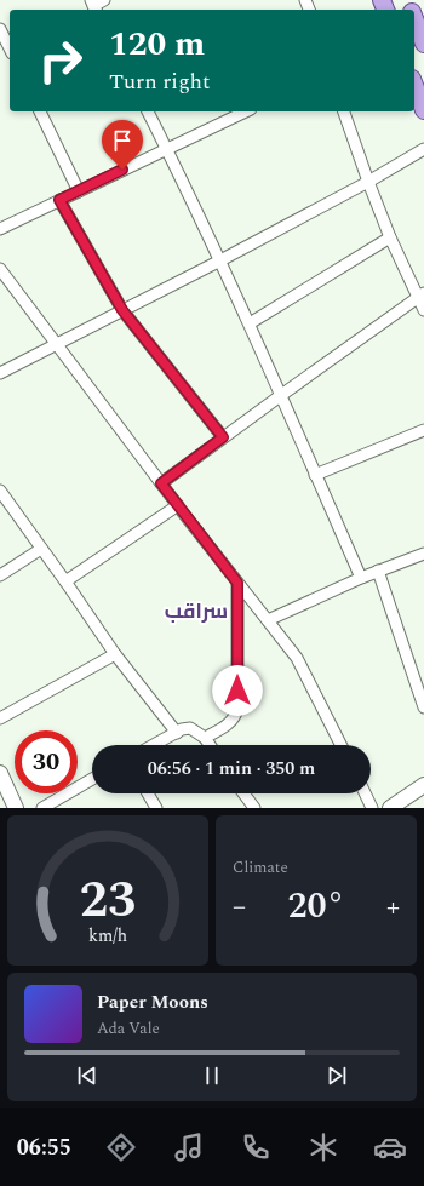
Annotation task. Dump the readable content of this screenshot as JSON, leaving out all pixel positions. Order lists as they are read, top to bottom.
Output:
{
  "districts": ["سراقب"],
  "page": {
    "turn": ["120 m", "Turn right"],
    "limit": "30",
    "trip": "06:56 · 1 min · 350 m",
    "tile": "Climate",
    "heat": ["−", "20°", "+"],
    "song": ["Paper Moons", "Ada Vale"],
    "tabs": "06:55",
    "gauge": ["23", "km/h"]
  }
}
